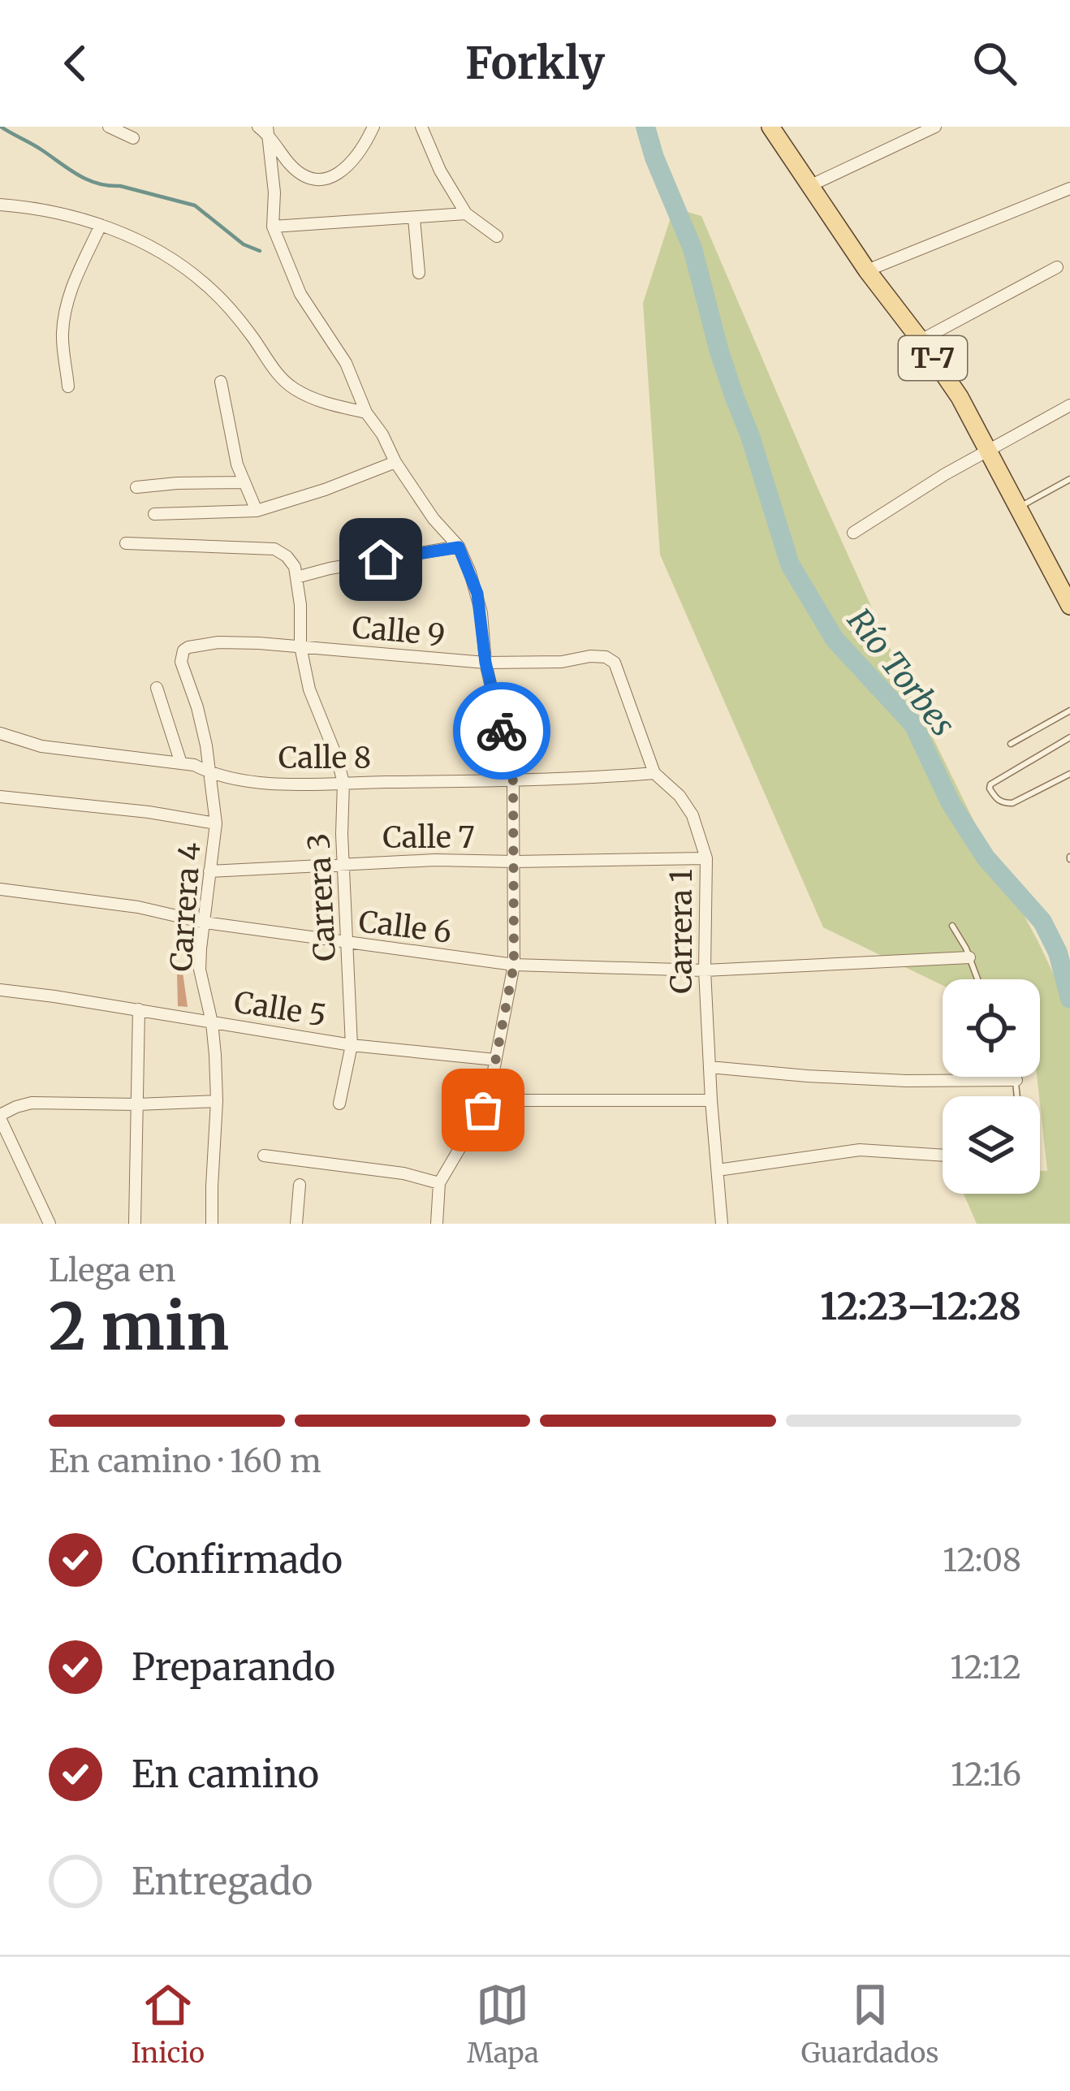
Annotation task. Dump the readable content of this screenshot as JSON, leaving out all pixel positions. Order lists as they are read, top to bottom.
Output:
{
  "streets": {
    "main road": ["T-7"],
    "street": [
      "Calle 9",
      "Calle 8",
      "Calle 7",
      "Carrera 3",
      "Carrera 4",
      "Calle 6",
      "Carrera 1",
      "Calle 5"
    ]
  },
  "crossings": [
    ["Calle 9", "Carrera 3"],
    ["Calle 9", "Carrera 4"],
    ["Calle 9", "Carrera 1"],
    ["Calle 8", "Carrera 3"],
    ["Calle 8", "Carrera 4"],
    ["Calle 8", "Carrera 1"],
    ["Calle 7", "Carrera 3"],
    ["Calle 7", "Carrera 4"],
    ["Calle 7", "Carrera 1"],
    ["Carrera 3", "Calle 6"],
    ["Carrera 3", "Calle 5"],
    ["Carrera 4", "Calle 6"],
    ["Carrera 4", "Calle 5"],
    ["Calle 6", "Carrera 1"]
  ],
  "water": ["Río Torbes"],
  "page": {
    "header": "Forkly",
    "heading": ["2 min", "Llega en", "12:23–12:28"],
    "bar": "En camino · 160 m",
    "list": [
      ["Confirmado", "12:08"],
      ["Preparando", "12:12"],
      ["En camino", "12:16"],
      "Entregado"
    ],
    "tabs": ["Inicio", "Mapa", "Guardados"]
  }
}
